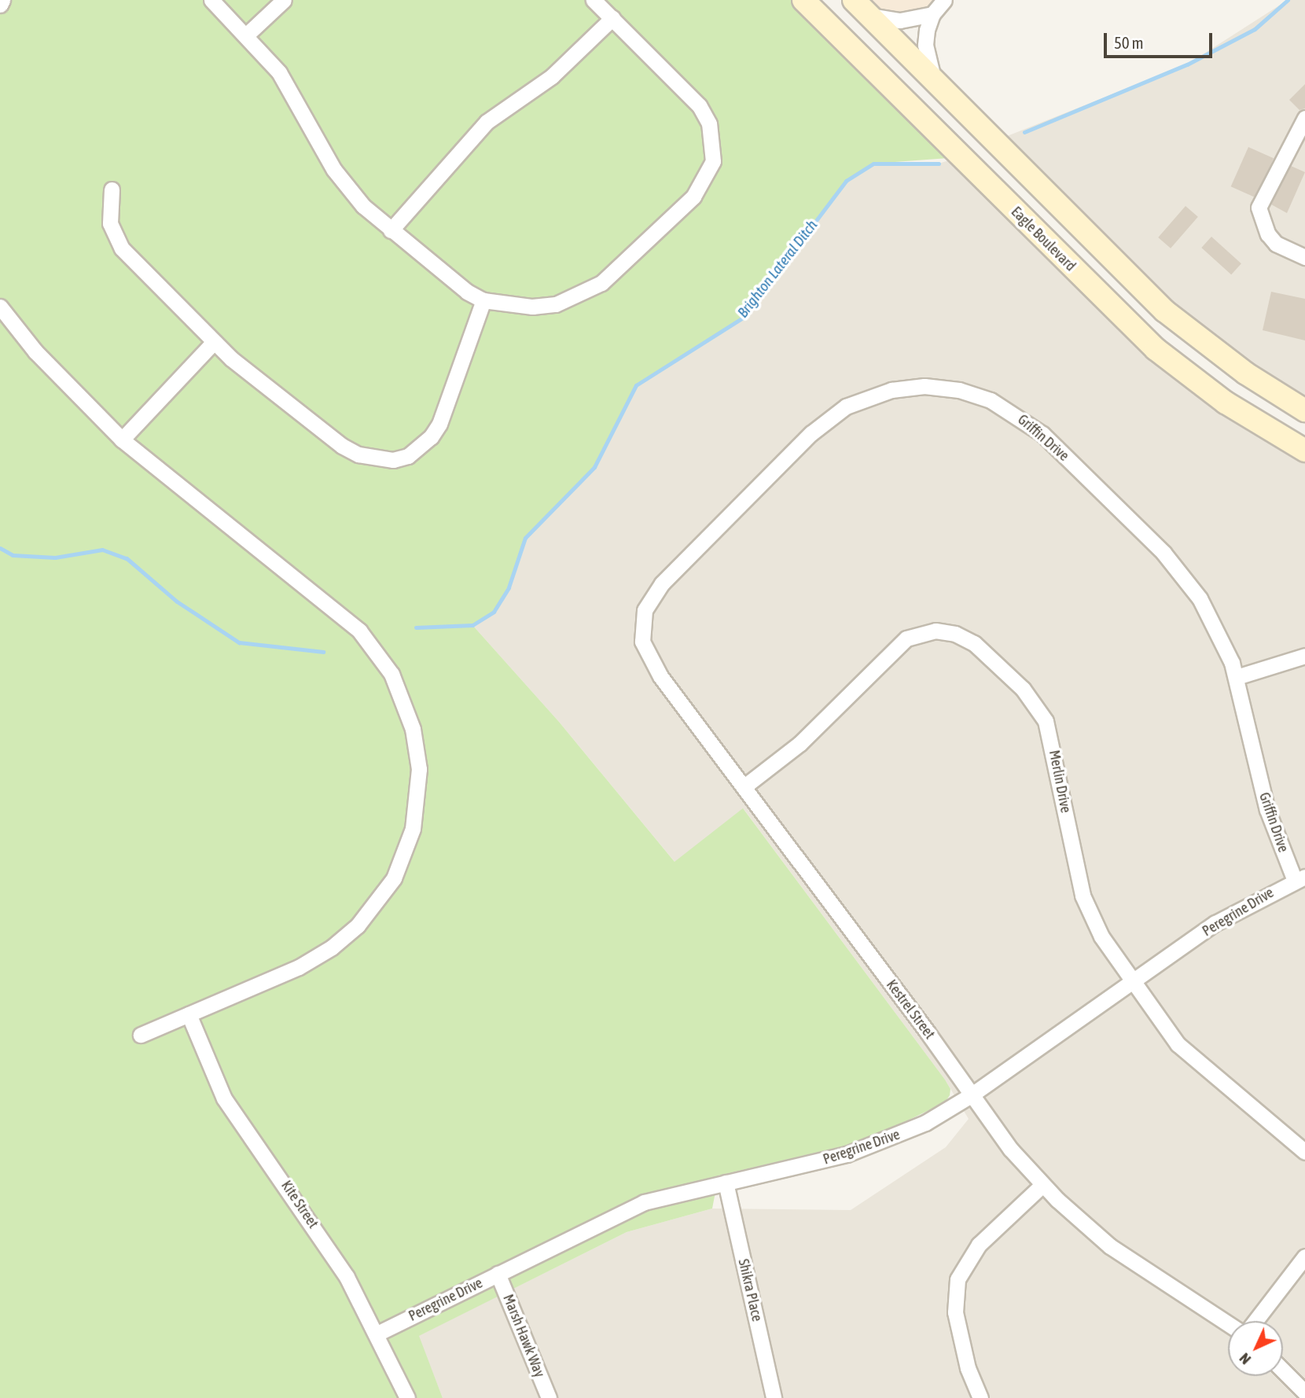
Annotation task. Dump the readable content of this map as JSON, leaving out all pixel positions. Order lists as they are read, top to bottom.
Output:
{
  "streets": {
    "street": [
      "Eagle Boulevard",
      "Griffin Drive",
      "Merlin Drive",
      "Peregrine Drive",
      "Kestrel Street",
      "Kite Street",
      "Shikra Place",
      "Marsh Hawk Way"
    ]
  },
  "crossings": [
    ["Griffin Drive", "Peregrine Drive"],
    ["Griffin Drive", "Kestrel Street"],
    ["Merlin Drive", "Peregrine Drive"],
    ["Merlin Drive", "Kestrel Street"],
    ["Peregrine Drive", "Kestrel Street"],
    ["Peregrine Drive", "Kite Street"],
    ["Peregrine Drive", "Shikra Place"],
    ["Peregrine Drive", "Marsh Hawk Way"]
  ],
  "water": ["Brighton Lateral Ditch"],
  "scale_bar": "50 m",
  "north": "bottom left"
}
